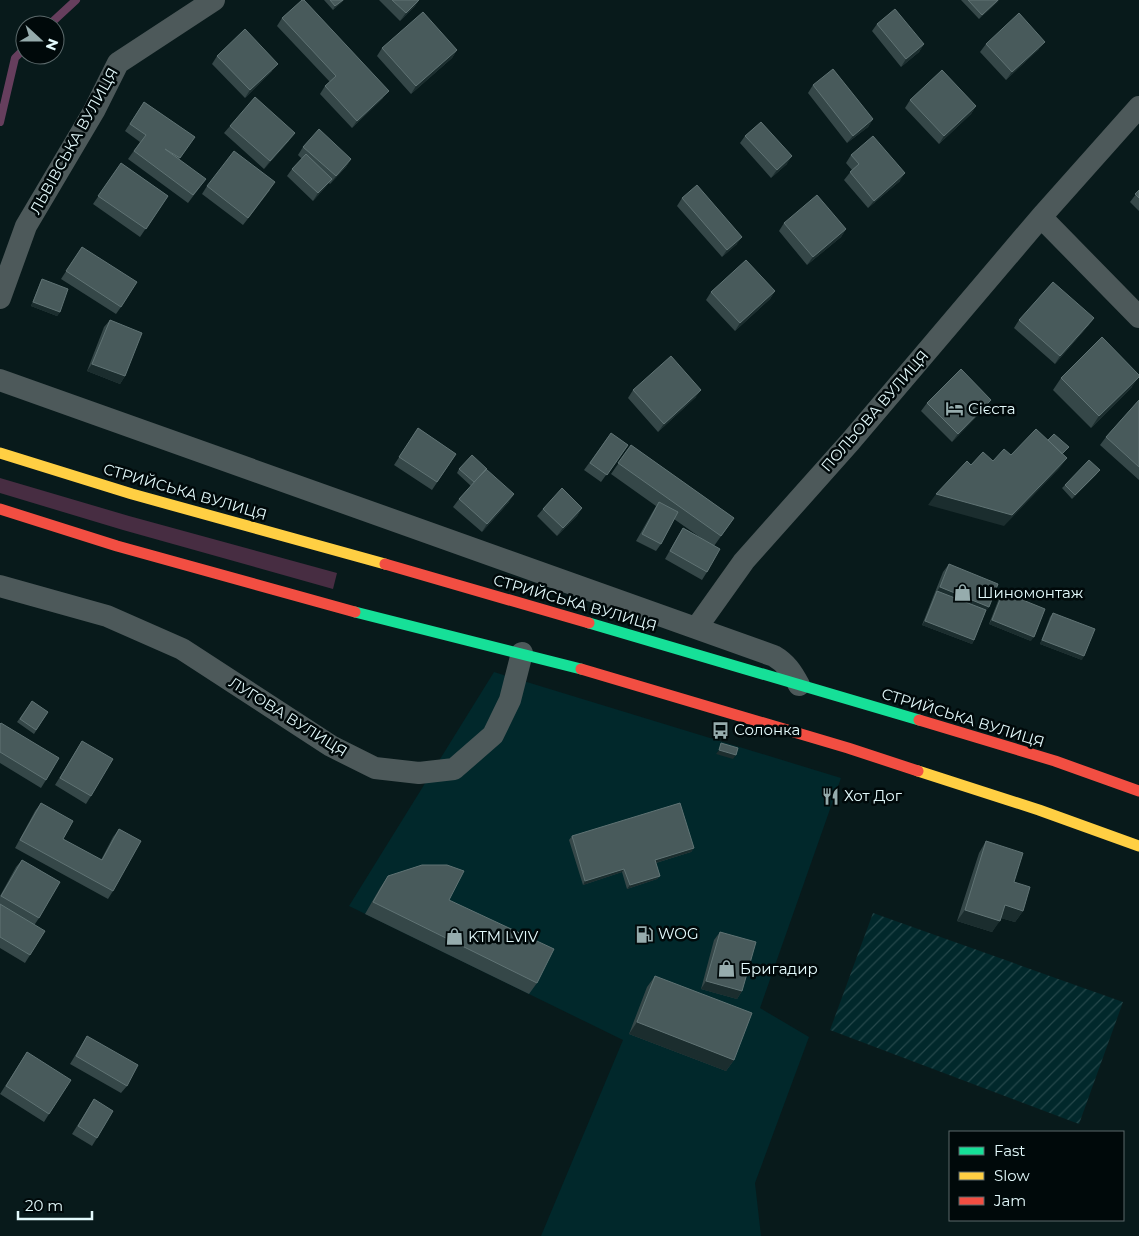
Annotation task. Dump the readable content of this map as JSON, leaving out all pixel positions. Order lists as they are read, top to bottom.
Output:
{
  "streets": {
    "highway": ["СТРИЙСЬКА ВУЛИЦЯ"],
    "street": ["ЛЬВІВСЬКА ВУЛИЦЯ", "ПОЛЬОВА ВУЛИЦЯ", "ЛУГОВА ВУЛИЦЯ"]
  },
  "places": {
    "hotel": ["Сієста"],
    "shop": ["Шиномонтаж", "KTM LVIV", "Бригадир"],
    "bus stop": ["Солонка"],
    "restaurant": ["Хот Дог"],
    "fuel station": ["WOG"]
  },
  "legend": ["Fast", "Slow", "Jam"],
  "scale_bar": "20 m",
  "north": "right"
}
